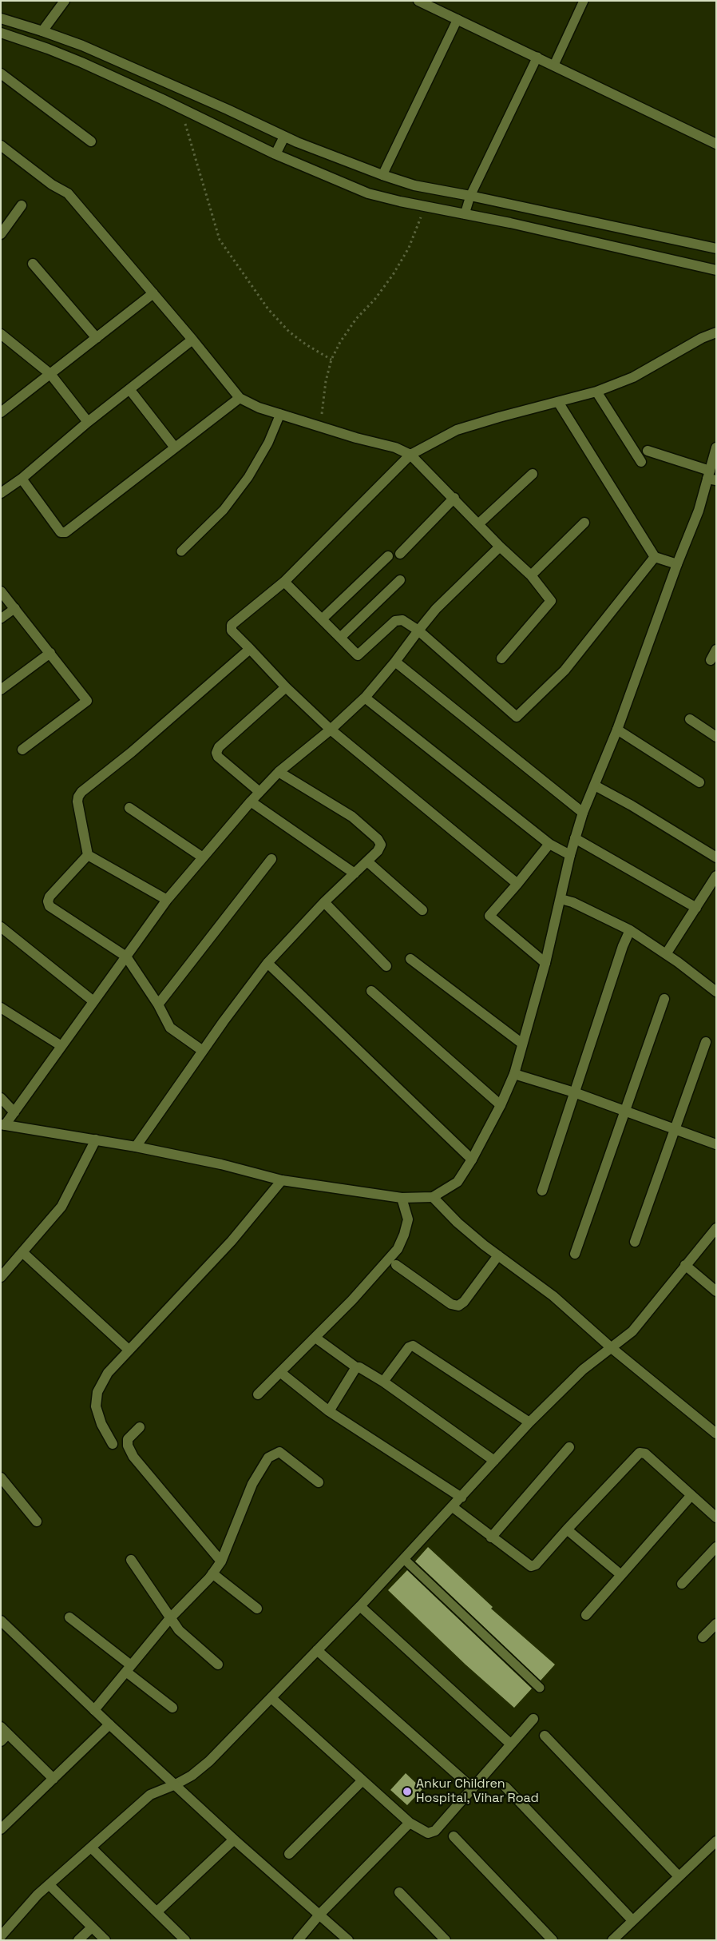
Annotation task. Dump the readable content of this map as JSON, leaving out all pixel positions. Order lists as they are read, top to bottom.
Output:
{
  "places": ["Ankur Children Hospital, Vihar Road"]
}
